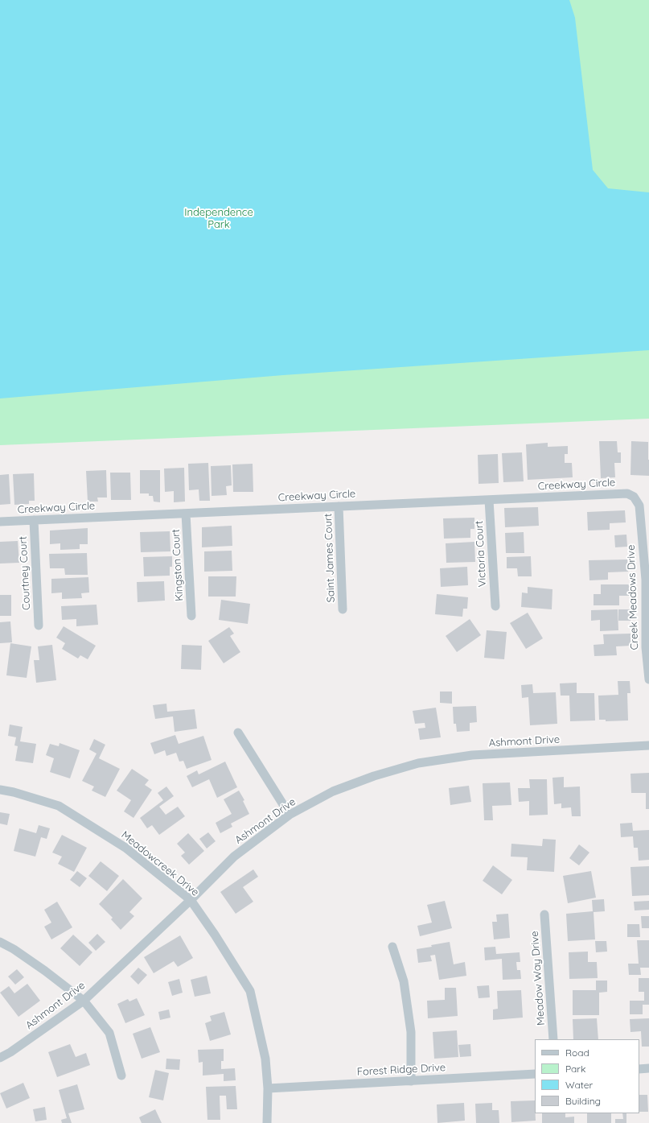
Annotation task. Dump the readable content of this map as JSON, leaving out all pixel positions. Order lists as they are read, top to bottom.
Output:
{
  "streets": {
    "street": [
      "Creekway Circle",
      "Victoria Court",
      "Saint James Court",
      "Kingston Court",
      "Courtney Court",
      "Creek Meadows Drive",
      "Ashmont Drive",
      "Meadowcreek Drive",
      "Meadow Way Drive",
      "Forest Ridge Drive"
    ]
  },
  "crossings": [
    ["Creekway Circle", "Victoria Court"],
    ["Creekway Circle", "Saint James Court"],
    ["Creekway Circle", "Kingston Court"],
    ["Creekway Circle", "Courtney Court"],
    ["Creekway Circle", "Creek Meadows Drive"],
    ["Ashmont Drive", "Meadowcreek Drive"],
    ["Meadowcreek Drive", "Forest Ridge Drive"]
  ],
  "parks": ["Independence Park"],
  "legend": [
    "Road",
    "Park",
    "Water",
    "Building"
  ]
}
